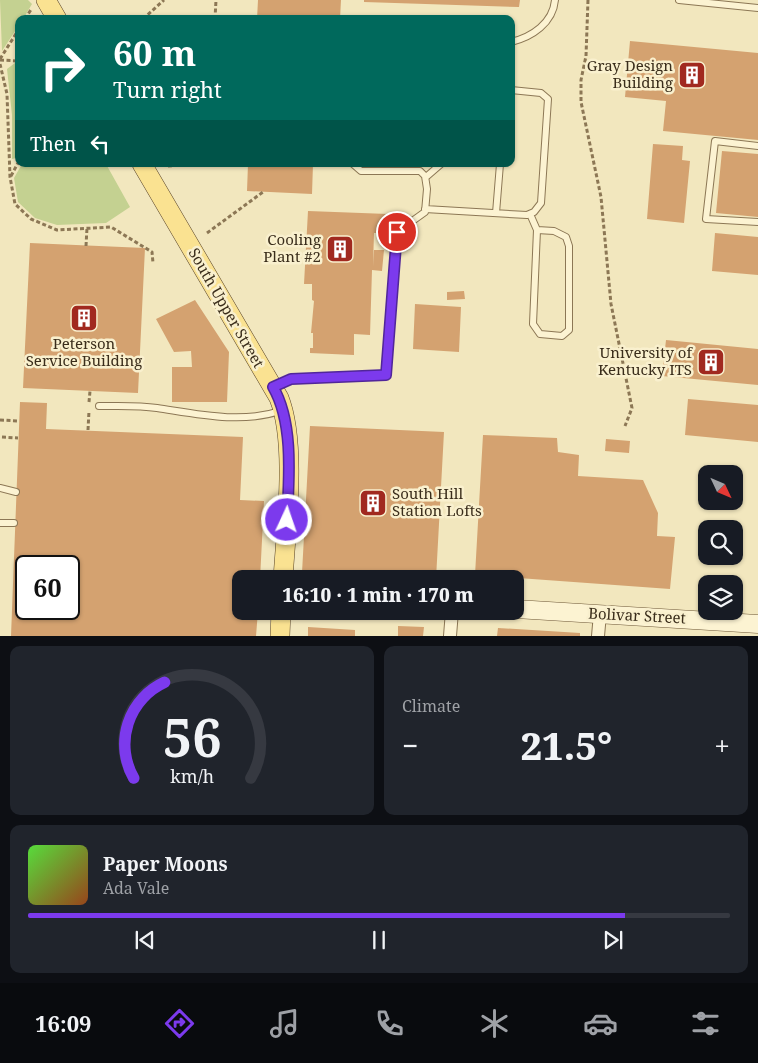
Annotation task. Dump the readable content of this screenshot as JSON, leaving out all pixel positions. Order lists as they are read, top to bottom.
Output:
{
  "streets": {
    "main road": ["South Upper Street", "Bolivar Street"]
  },
  "places": {
    "building": [
      "Gray Design Building",
      "Cooling Plant #2",
      "Peterson Service Building",
      "University of Kentucky ITS",
      "South Hill Station Lofts"
    ]
  },
  "north": "bottom right",
  "page": {
    "turn": ["60 m", "Turn right"],
    "then": "Then",
    "limit": "60",
    "trip": "16:10 · 1 min · 170 m",
    "tile": "Climate",
    "heat": ["−", "21.5°", "+"],
    "song": ["Paper Moons", "Ada Vale"],
    "tabs": "16:09",
    "gauge": ["56", "km/h"]
  }
}
